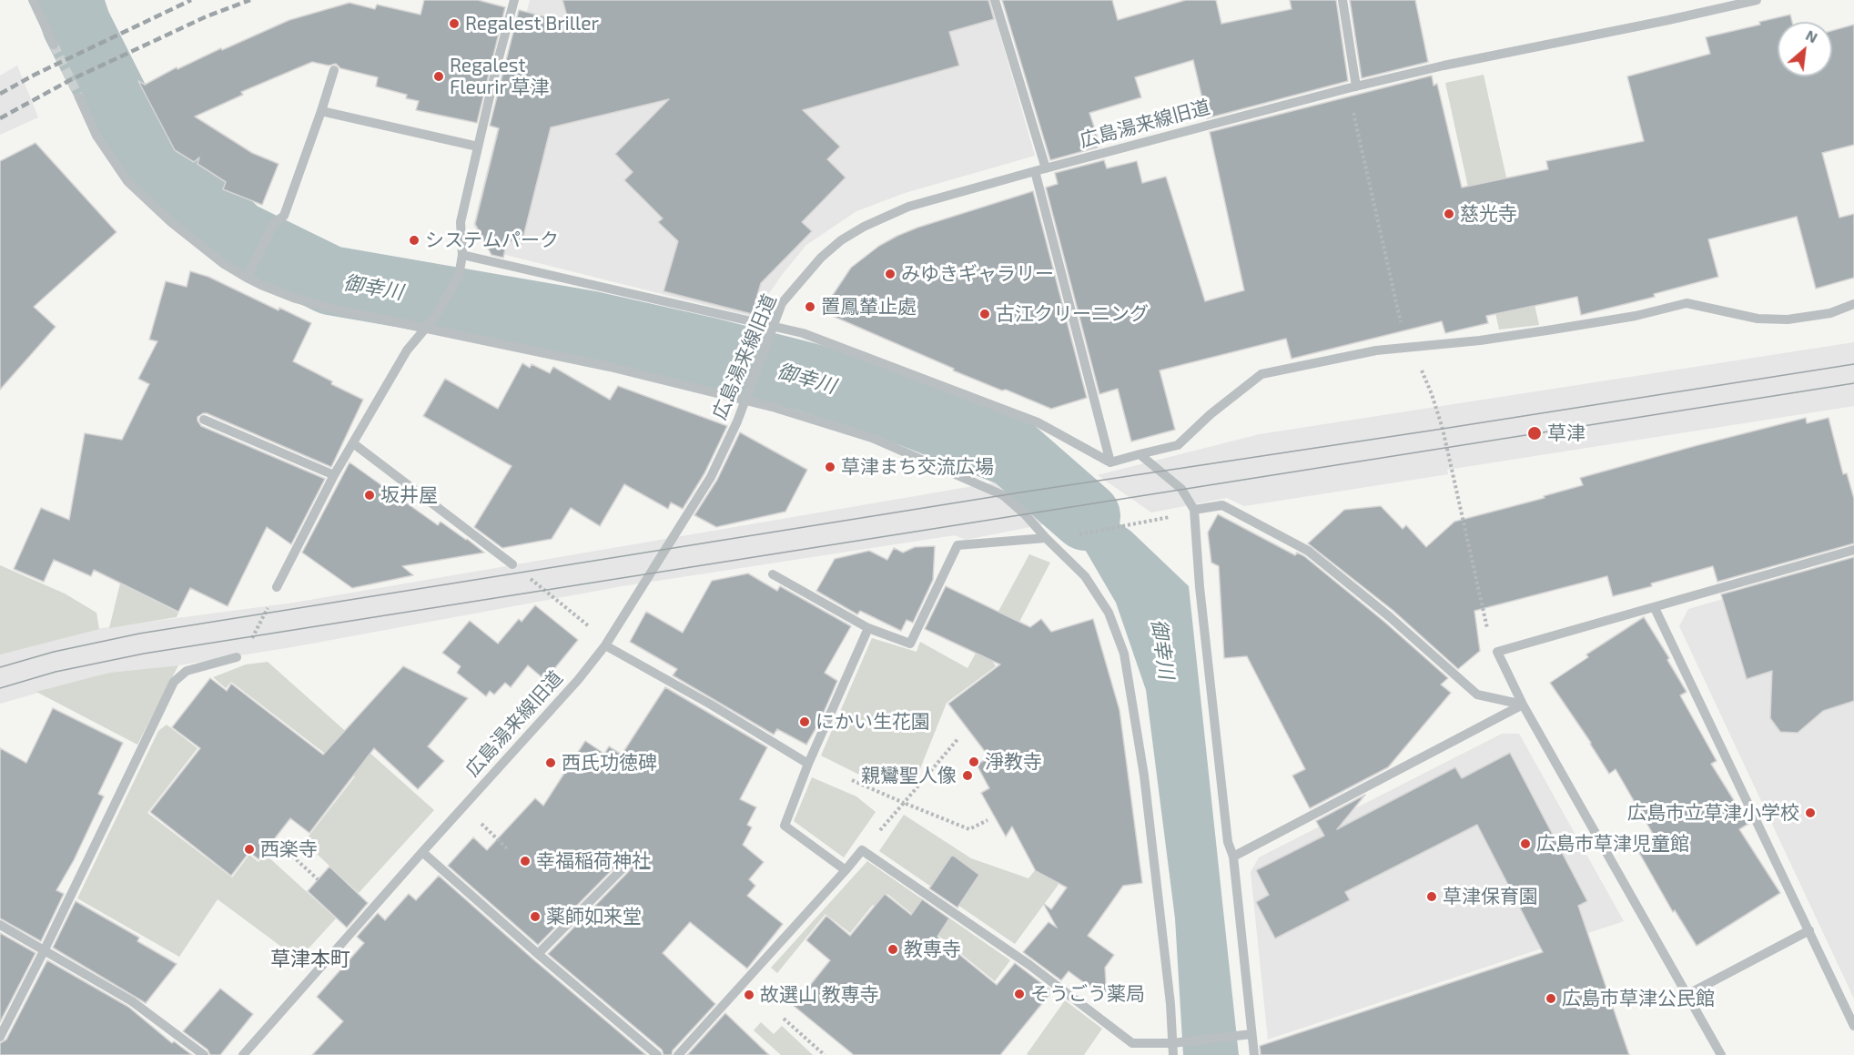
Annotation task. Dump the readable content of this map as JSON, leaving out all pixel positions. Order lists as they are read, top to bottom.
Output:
{
  "streets": {
    "street": ["広島湯来線旧道"]
  },
  "districts": ["草津本町"],
  "water": ["御幸川"],
  "places": [
    "Regalest Briller",
    "Regalest Fleurir 草津",
    "慈光寺",
    "システムパーク",
    "みゆきギャラリー",
    "置鳳輦止處",
    "古江クリーニング",
    "草津",
    "草津まち交流広場",
    "坂井屋",
    "にかい生花園",
    "淨教寺",
    "西氏功徳碑",
    "親鸞聖人像",
    "広島市立草津小学校",
    "広島市草津児童館",
    "西楽寺",
    "幸福稲荷神社",
    "草津保育園",
    "薬師如来堂",
    "教専寺",
    "そうごう薬局",
    "故選山 教専寺",
    "広島市草津公民館"
  ],
  "north": "top right"
}
